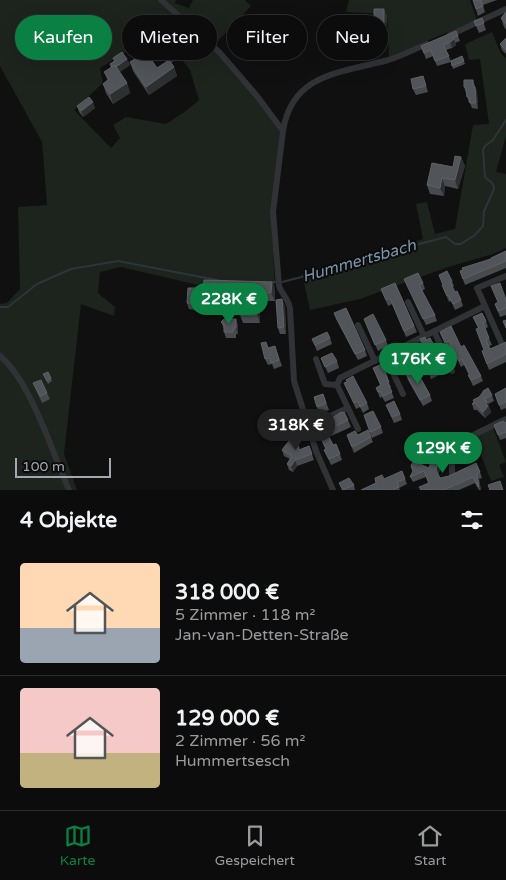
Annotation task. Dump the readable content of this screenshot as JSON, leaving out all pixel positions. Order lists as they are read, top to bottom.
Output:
{
  "water": ["Hummertsbach"],
  "scale_bar": "100 m",
  "page": {
    "chip": [
      "Kaufen",
      "Mieten",
      "Filter",
      "Neu"
    ],
    "price": [
      "228K €",
      "176K €",
      "318K €",
      "129K €"
    ],
    "scale": "100 m",
    "heading": "4 Objekte",
    "list": [
      {
        "name": "318 000 €",
        "note": "5 Zimmer · 118 m² · Jan-van-Detten-Straße"
      },
      {
        "name": "129 000 €",
        "note": "2 Zimmer · 56 m² · Hummertsesch"
      }
    ],
    "tabs": ["Karte", "Gespeichert", "Start"]
  }
}
